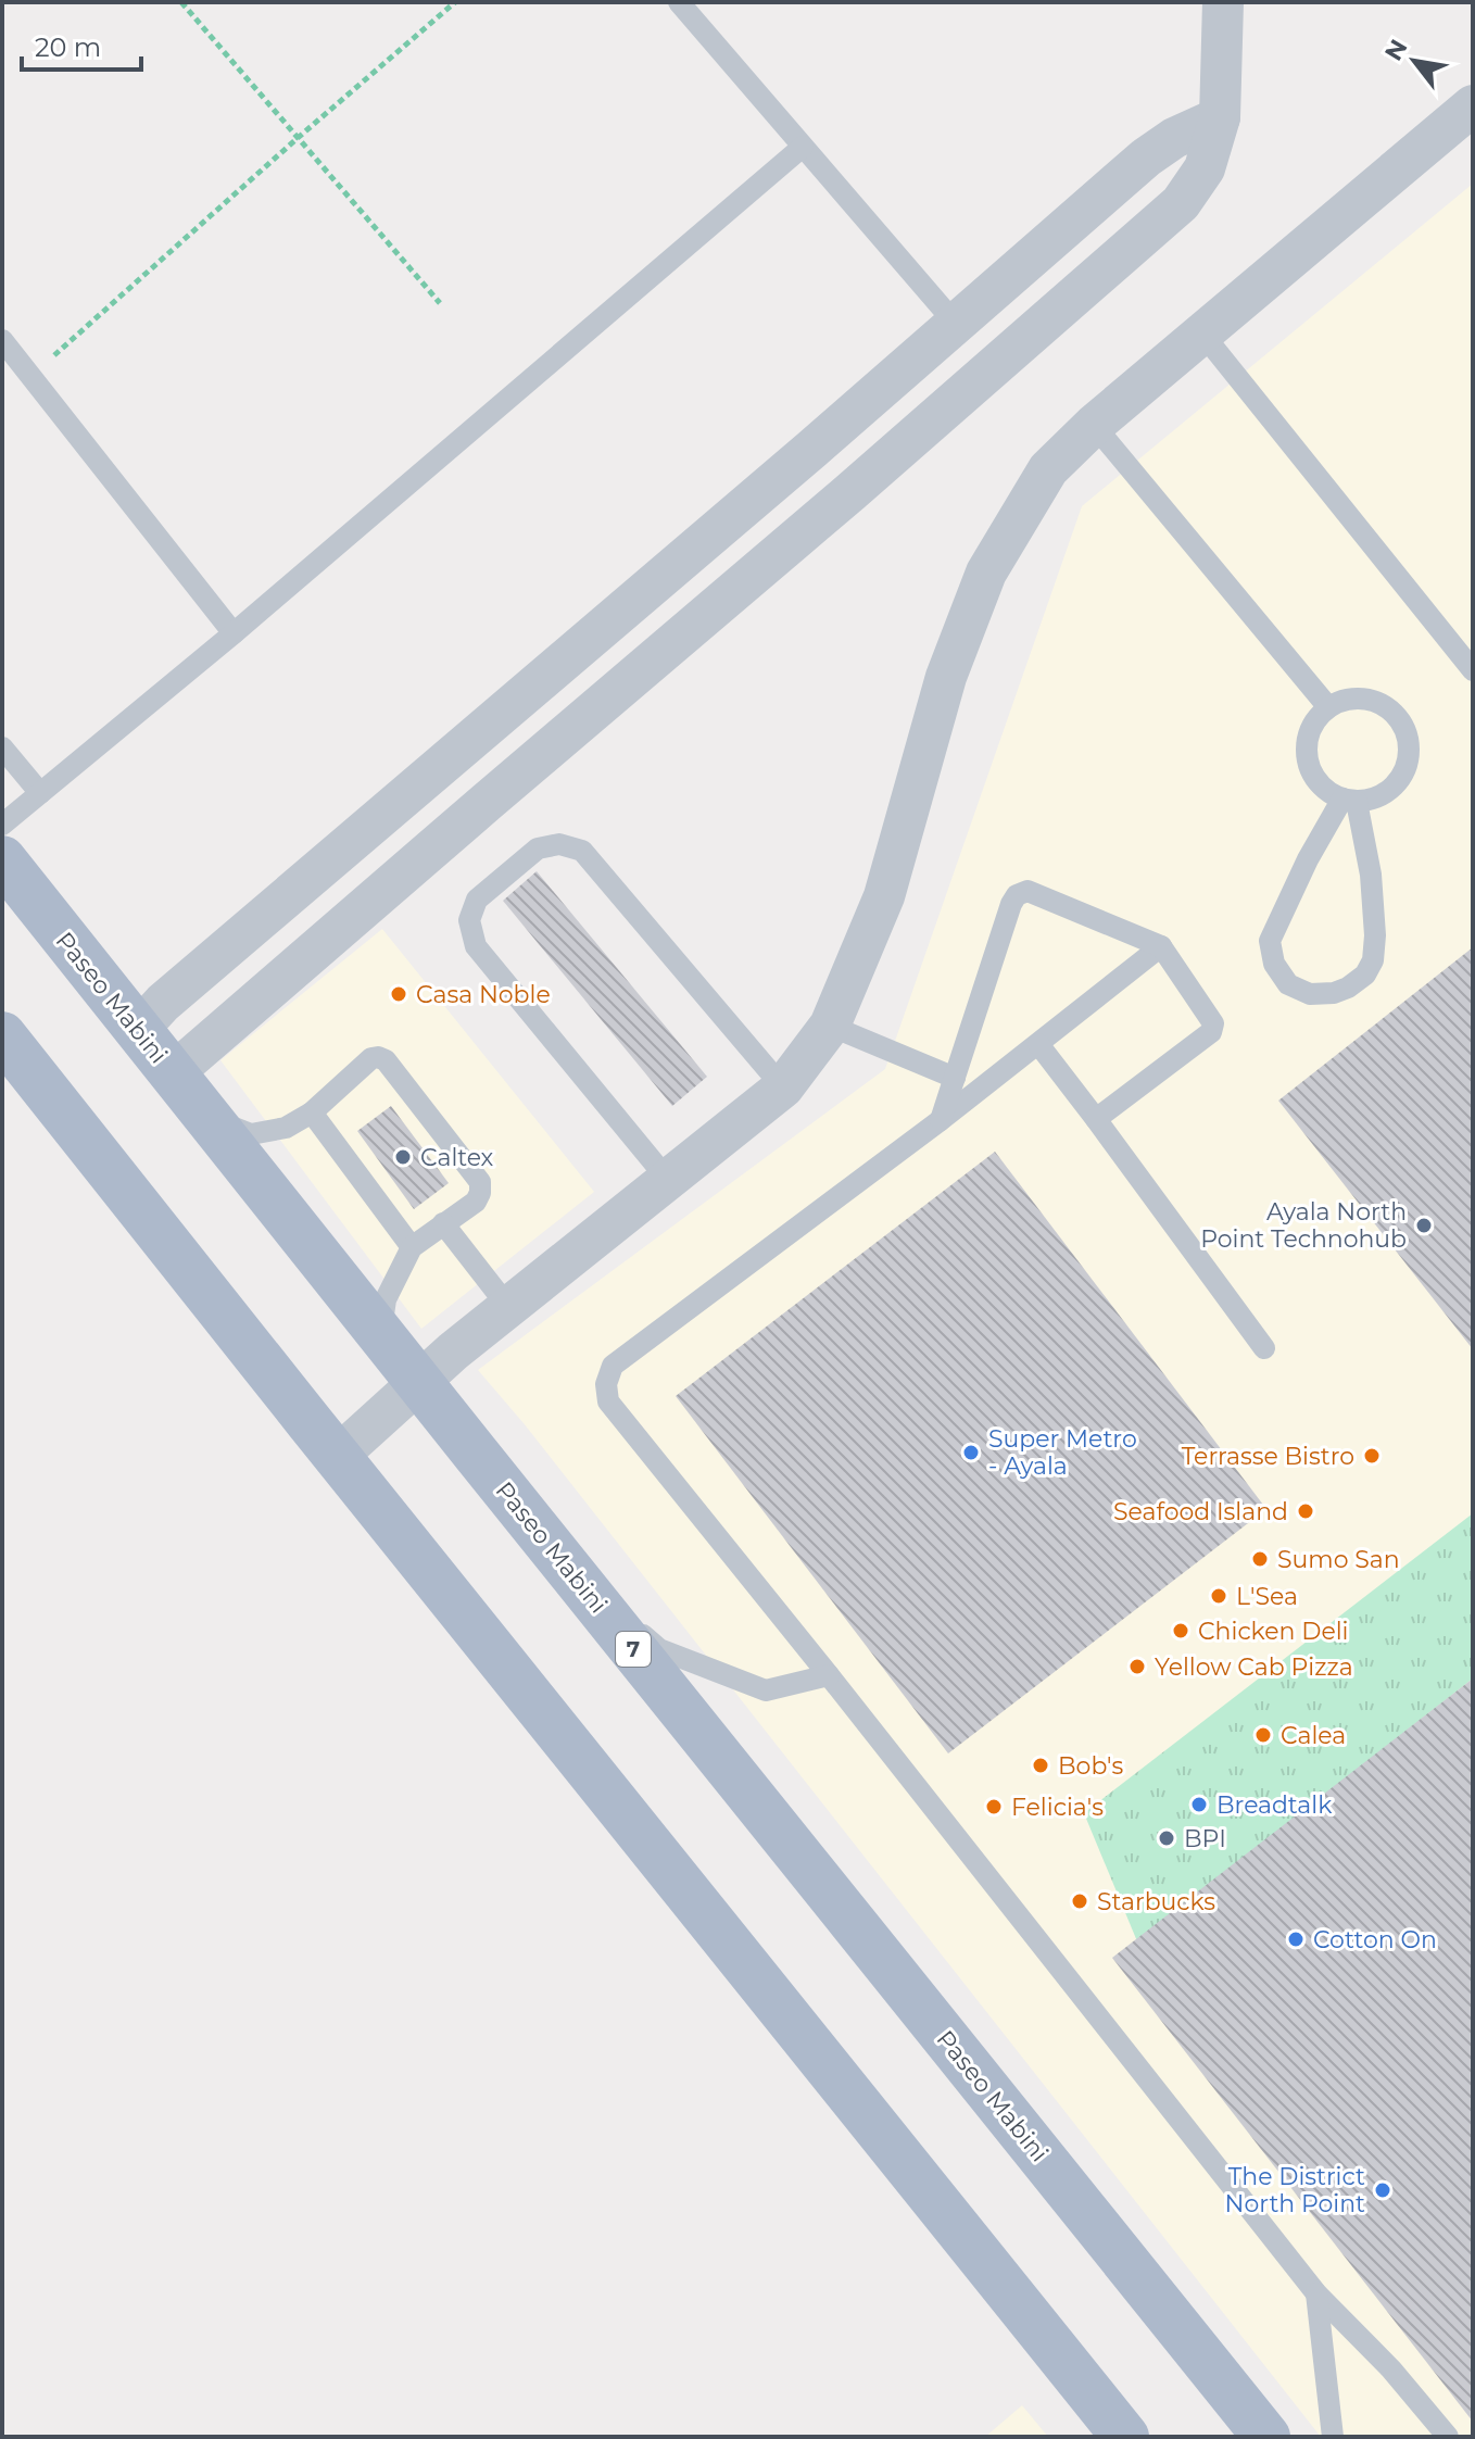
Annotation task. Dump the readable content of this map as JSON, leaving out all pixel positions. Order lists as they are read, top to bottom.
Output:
{
  "streets": {
    "main road": ["Paseo Mabini", "7"]
  },
  "places": [
    "Casa Noble",
    "Caltex",
    "Ayala North Point Technohub",
    "Super Metro - Ayala",
    "Terrasse Bistro",
    "Seafood Island",
    "Sumo San",
    "L'Sea",
    "Chicken Deli",
    "Yellow Cab Pizza",
    "Calea",
    "Bob's",
    "Breadtalk",
    "Felicia's",
    "BPI",
    "Starbucks",
    "Cotton On",
    "The District North Point"
  ],
  "scale_bar": "20 m",
  "north": "top left"
}
